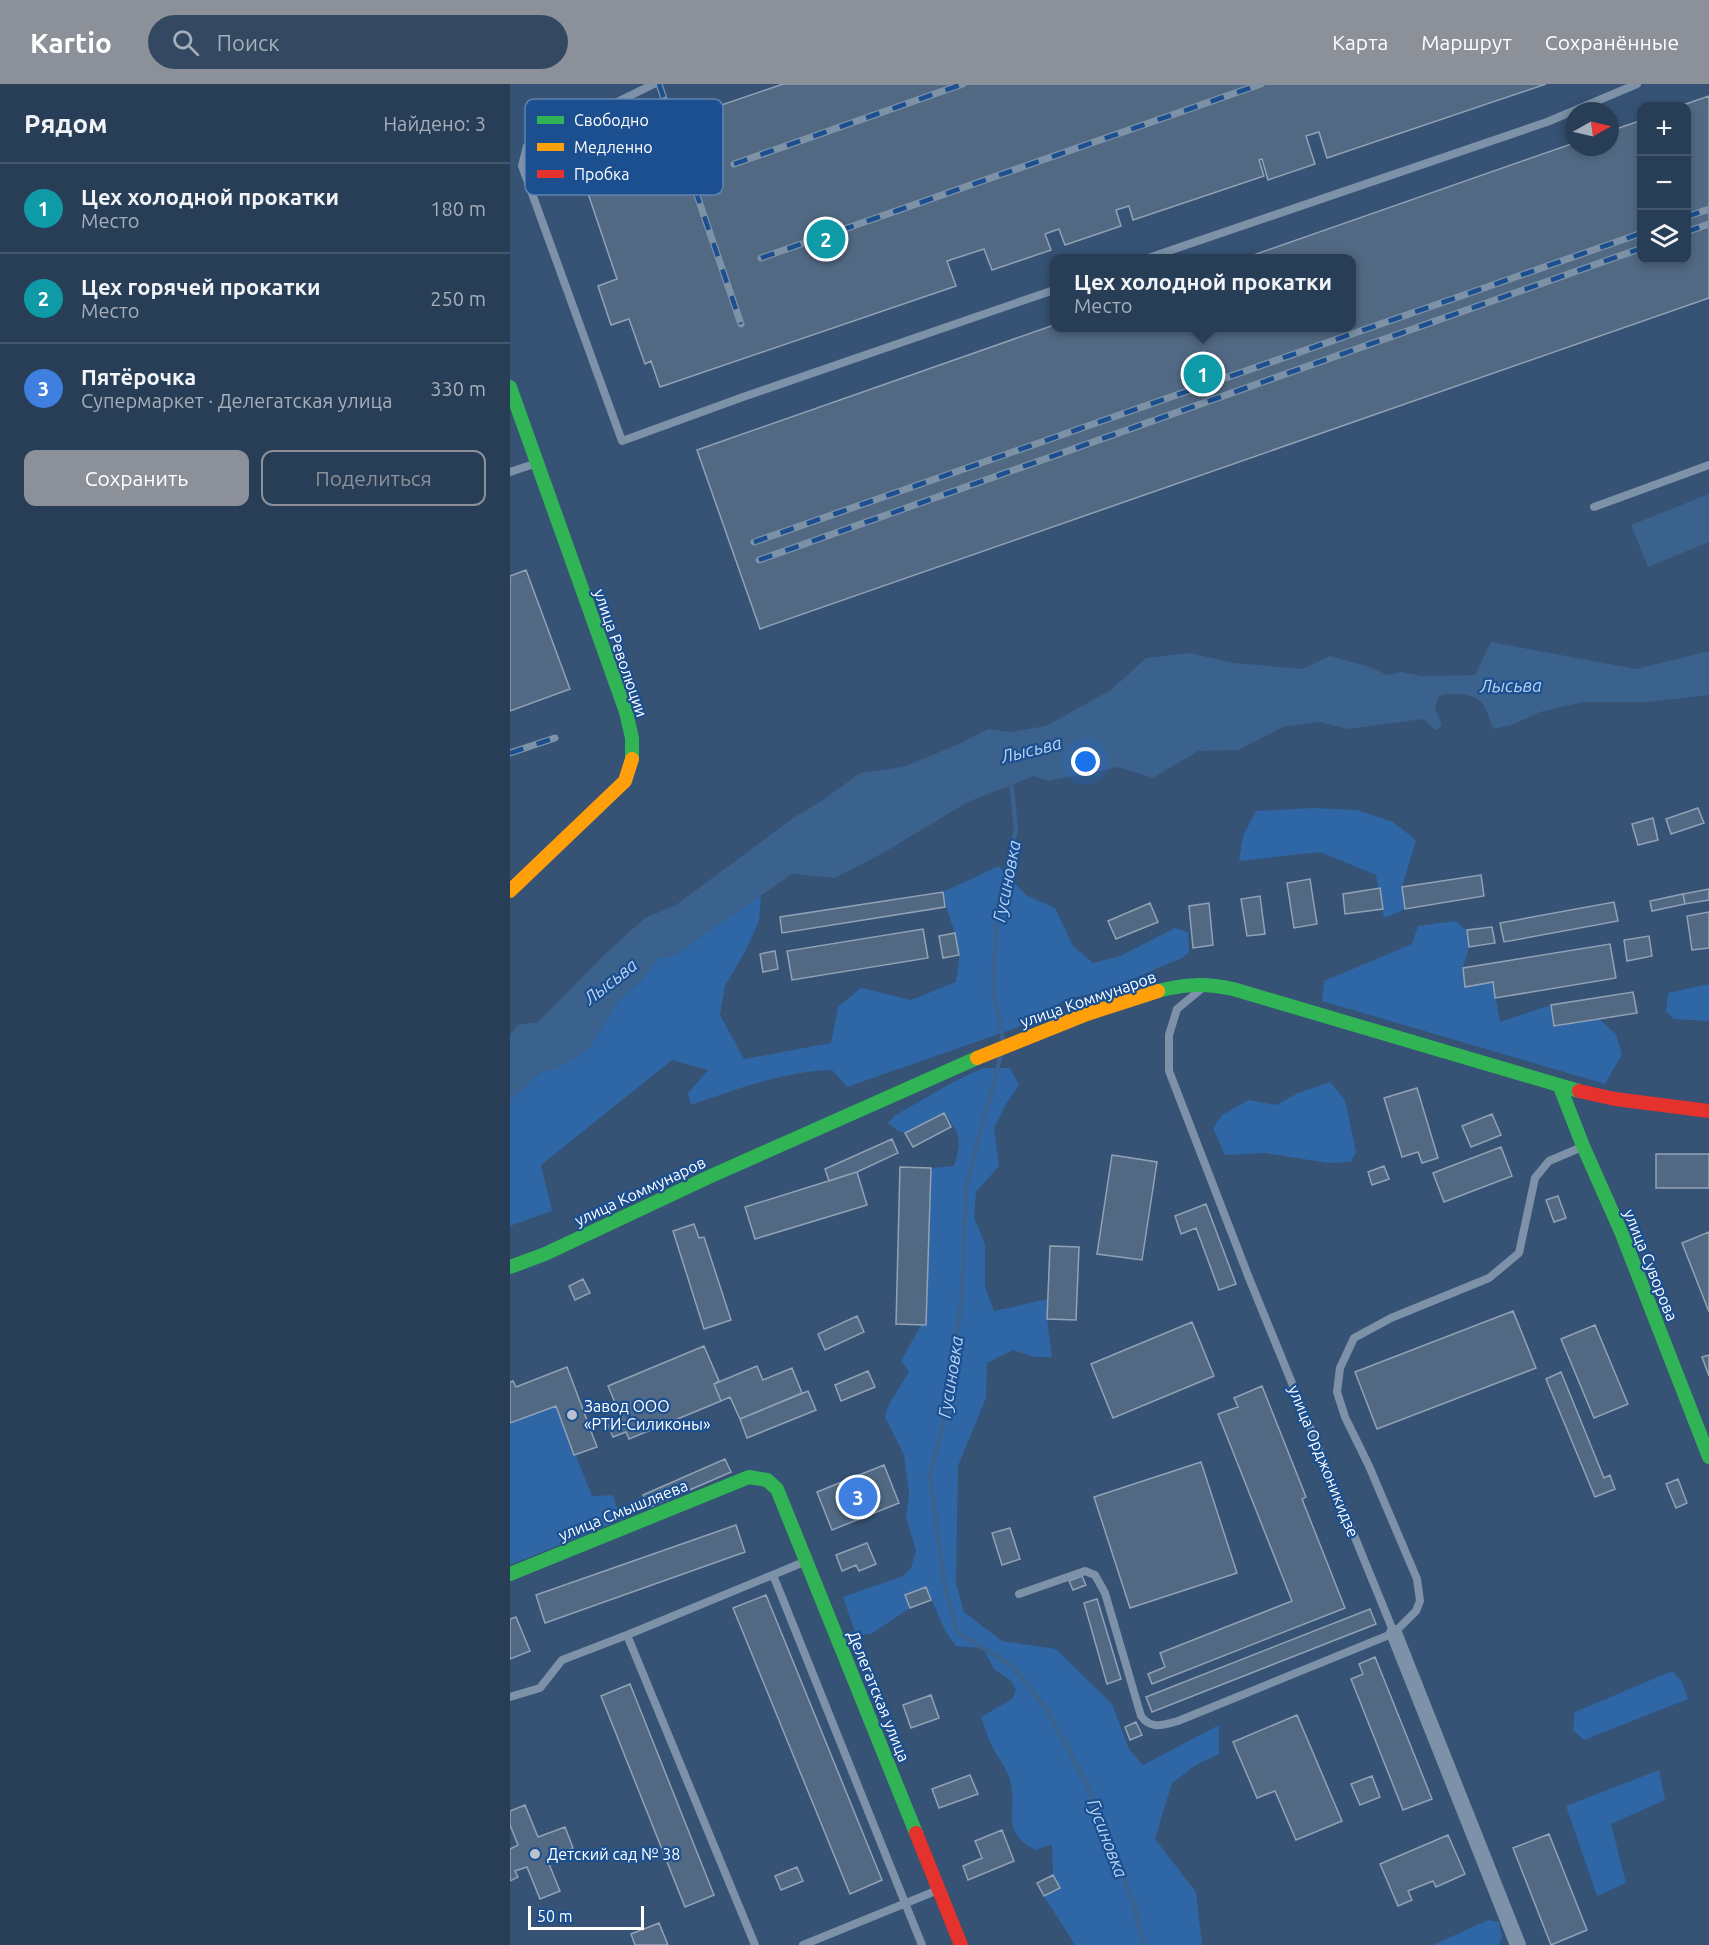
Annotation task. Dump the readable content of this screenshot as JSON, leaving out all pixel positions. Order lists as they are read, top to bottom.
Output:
{
  "streets": {
    "street": [
      "улица Революции",
      "улица Коммунаров",
      "улица Суворова",
      "улица Орджоникидзе",
      "улица Смышляева",
      "Делегатская улица"
    ]
  },
  "crossings": [
    ["улица Коммунаров", "улица Суворова"],
    ["улица Коммунаров", "улица Орджоникидзе"],
    ["улица Смышляева", "Делегатская улица"]
  ],
  "water": ["Лысьва", "Гусиновка"],
  "places": ["Завод ООО «РТИ-Силиконы»", "Детский сад № 38"],
  "legend": ["Свободно", "Медленно", "Пробка"],
  "scale_bar": "50 m",
  "north": "right",
  "page": {
    "header": "Kartio",
    "search": "Поиск",
    "nav": ["Карта", "Маршрут", "Сохранённые"],
    "heading": ["Рядом", "Найдено: 3"],
    "map_buttons": ["+", "−"],
    "list": [
      {
        "mark": "1",
        "name": "Цех холодной прокатки",
        "note": "Место",
        "value": "180 m"
      },
      {
        "mark": "2",
        "name": "Цех горячей прокатки",
        "note": "Место",
        "value": "250 m"
      },
      {
        "mark": "3",
        "name": "Пятёрочка",
        "note": "Супермаркет · Делегатская улица",
        "value": "330 m"
      }
    ],
    "pins": ["2", "1", "3"],
    "popup": ["Цех холодной прокатки", "Место"],
    "buttons": ["Сохранить", "Поделиться"],
    "scale": "50 m"
  }
}
